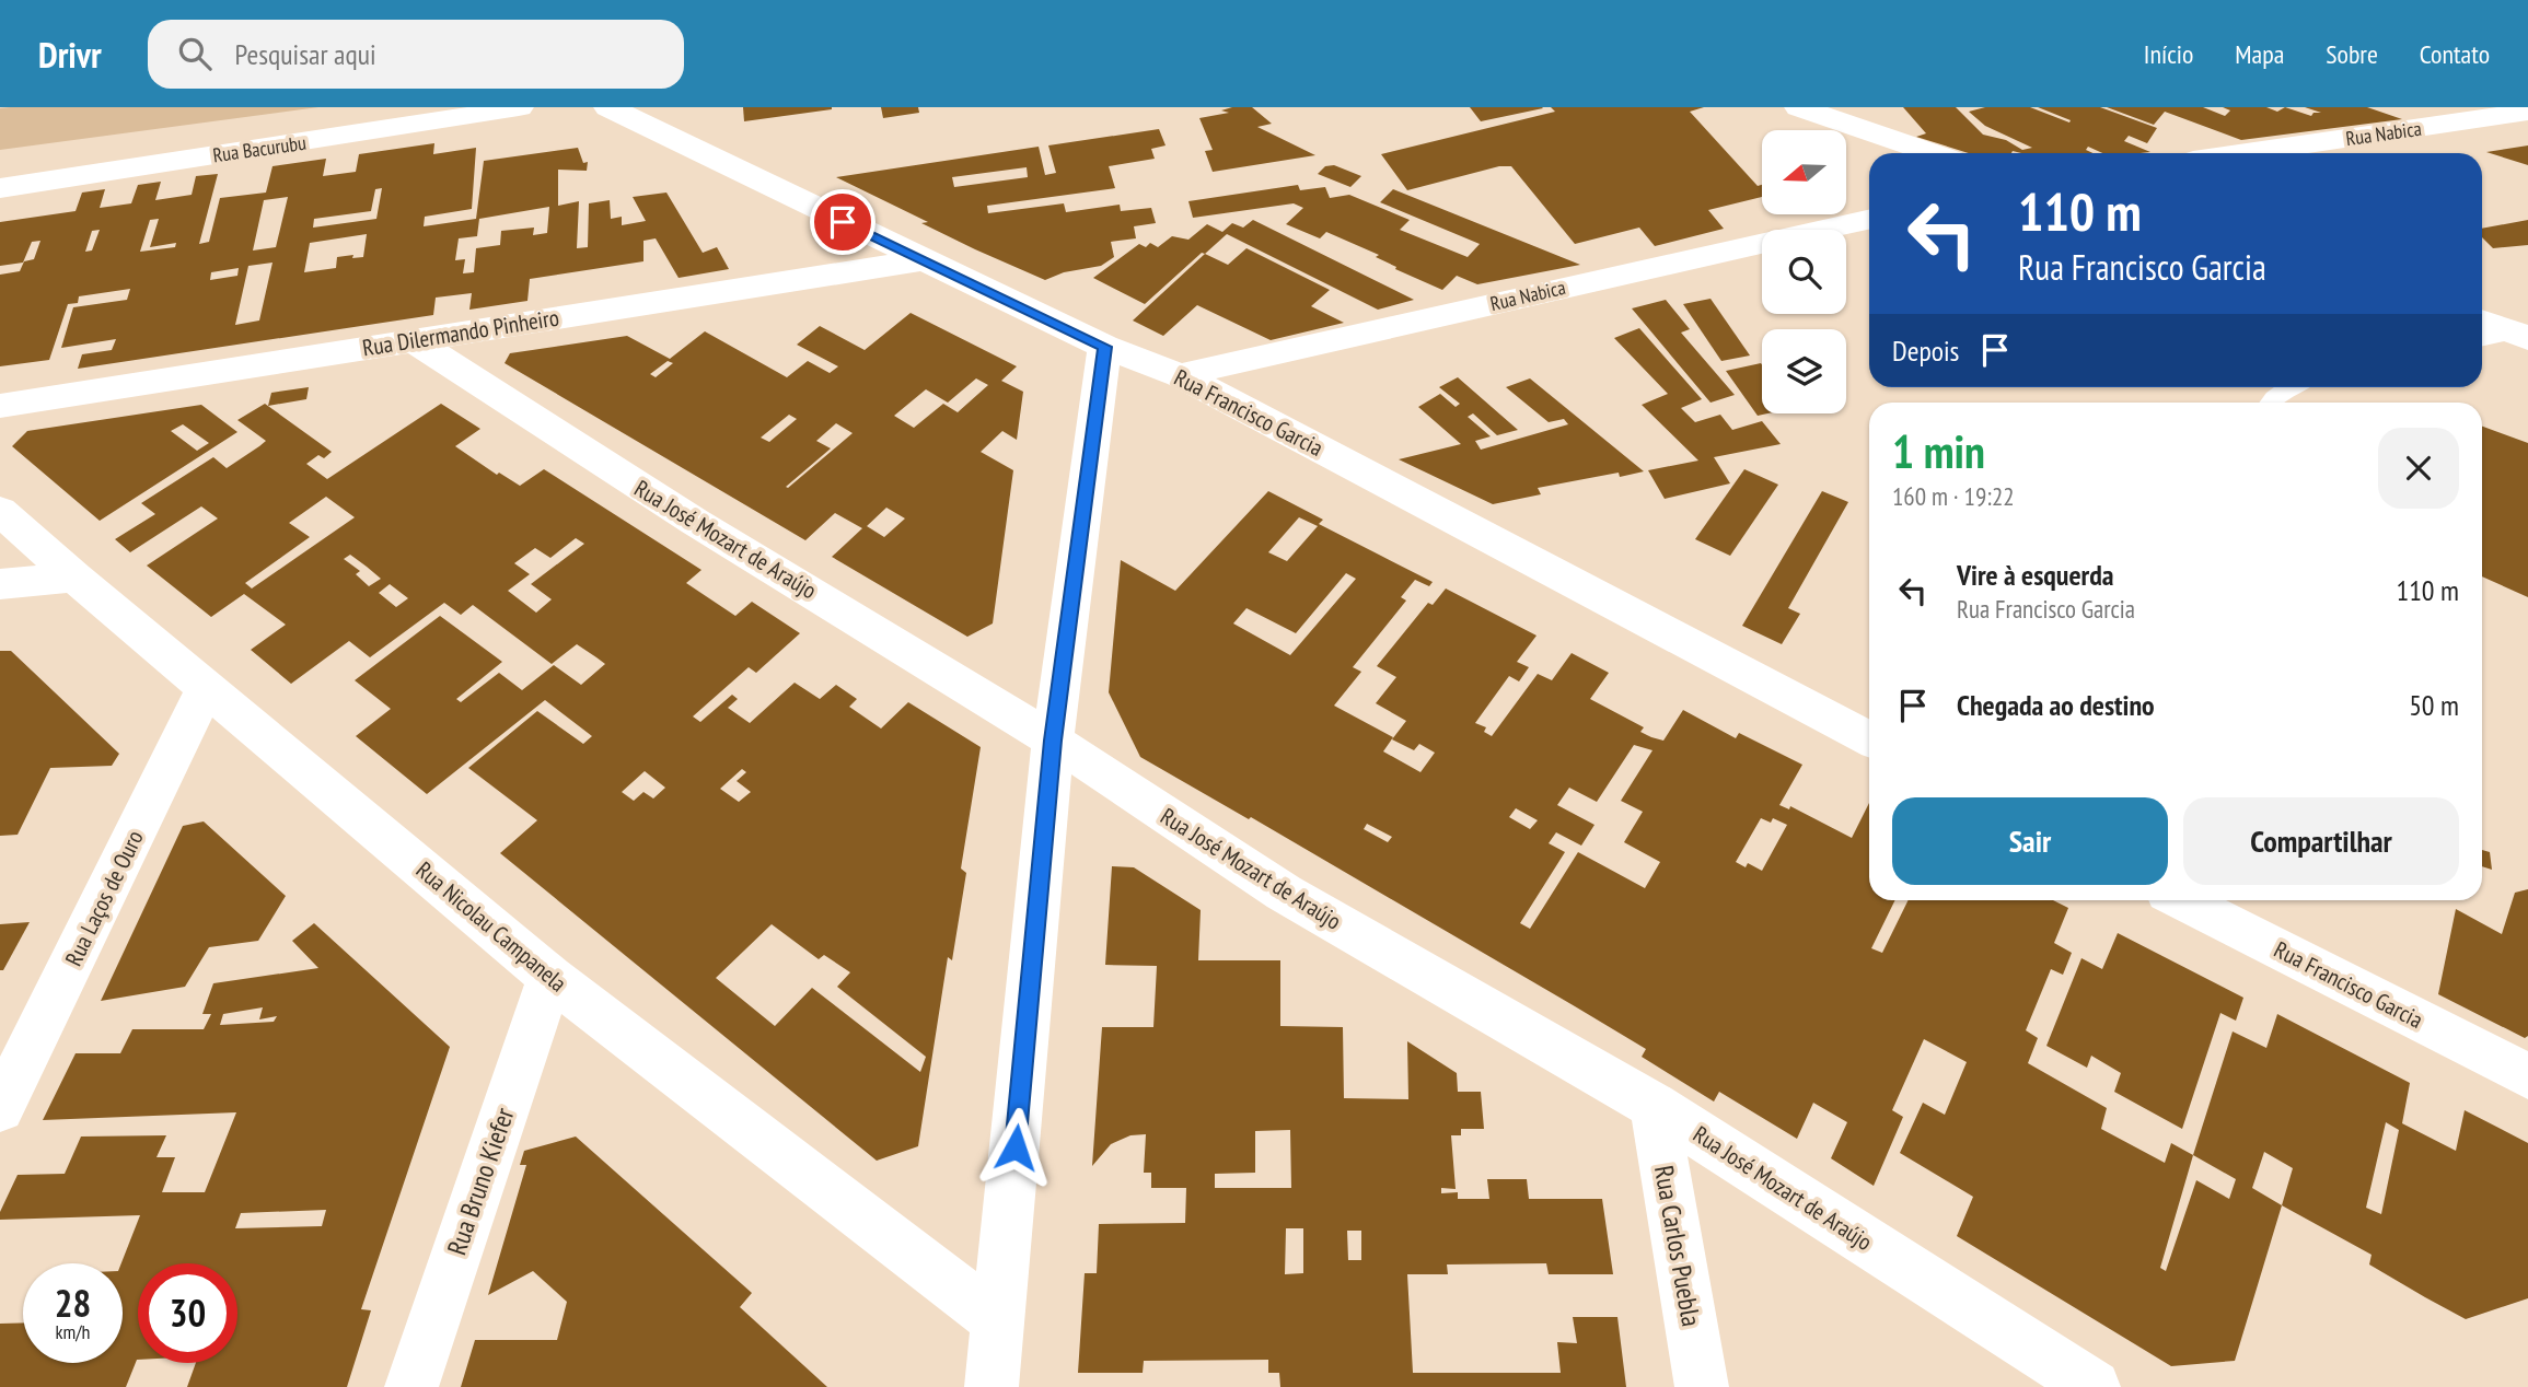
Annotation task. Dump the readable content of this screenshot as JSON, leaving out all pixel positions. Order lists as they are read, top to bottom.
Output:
{
  "streets": {
    "street": [
      "Rua Nabica",
      "Rua Bacurubu",
      "Rua Dilermando Pinheiro",
      "Rua Francisco Garcia",
      "Rua José Mozart de Araújo",
      "Rua Laços de Ouro",
      "Rua Nicolau Campanela",
      "Rua Bruno Kiefer",
      "Rua Carlos Puebla"
    ]
  },
  "crossings": [
    ["Rua Nabica", "Rua Francisco Garcia"],
    ["Rua Dilermando Pinheiro", "Rua Francisco Garcia"],
    ["Rua Dilermando Pinheiro", "Rua José Mozart de Araújo"],
    ["Rua José Mozart de Araújo", "Rua Carlos Puebla"],
    ["Rua Laços de Ouro", "Rua Nicolau Campanela"],
    ["Rua Nicolau Campanela", "Rua Bruno Kiefer"]
  ],
  "north": "left",
  "page": {
    "header": "Drivr",
    "search": "Pesquisar aqui",
    "nav": [
      "Início",
      "Mapa",
      "Sobre",
      "Contato"
    ],
    "turn": ["110 m", "Rua Francisco Garcia"],
    "then": "Depois",
    "heading": ["1 min", "160 m · 19:22"],
    "list": [
      {
        "name": "Vire à esquerda",
        "note": "Rua Francisco Garcia",
        "value": "110 m"
      },
      {
        "name": "Chegada ao destino",
        "value": "50 m"
      }
    ],
    "buttons": ["Sair", "Compartilhar"],
    "speed": "28 km/h",
    "limit": "30"
  }
}
